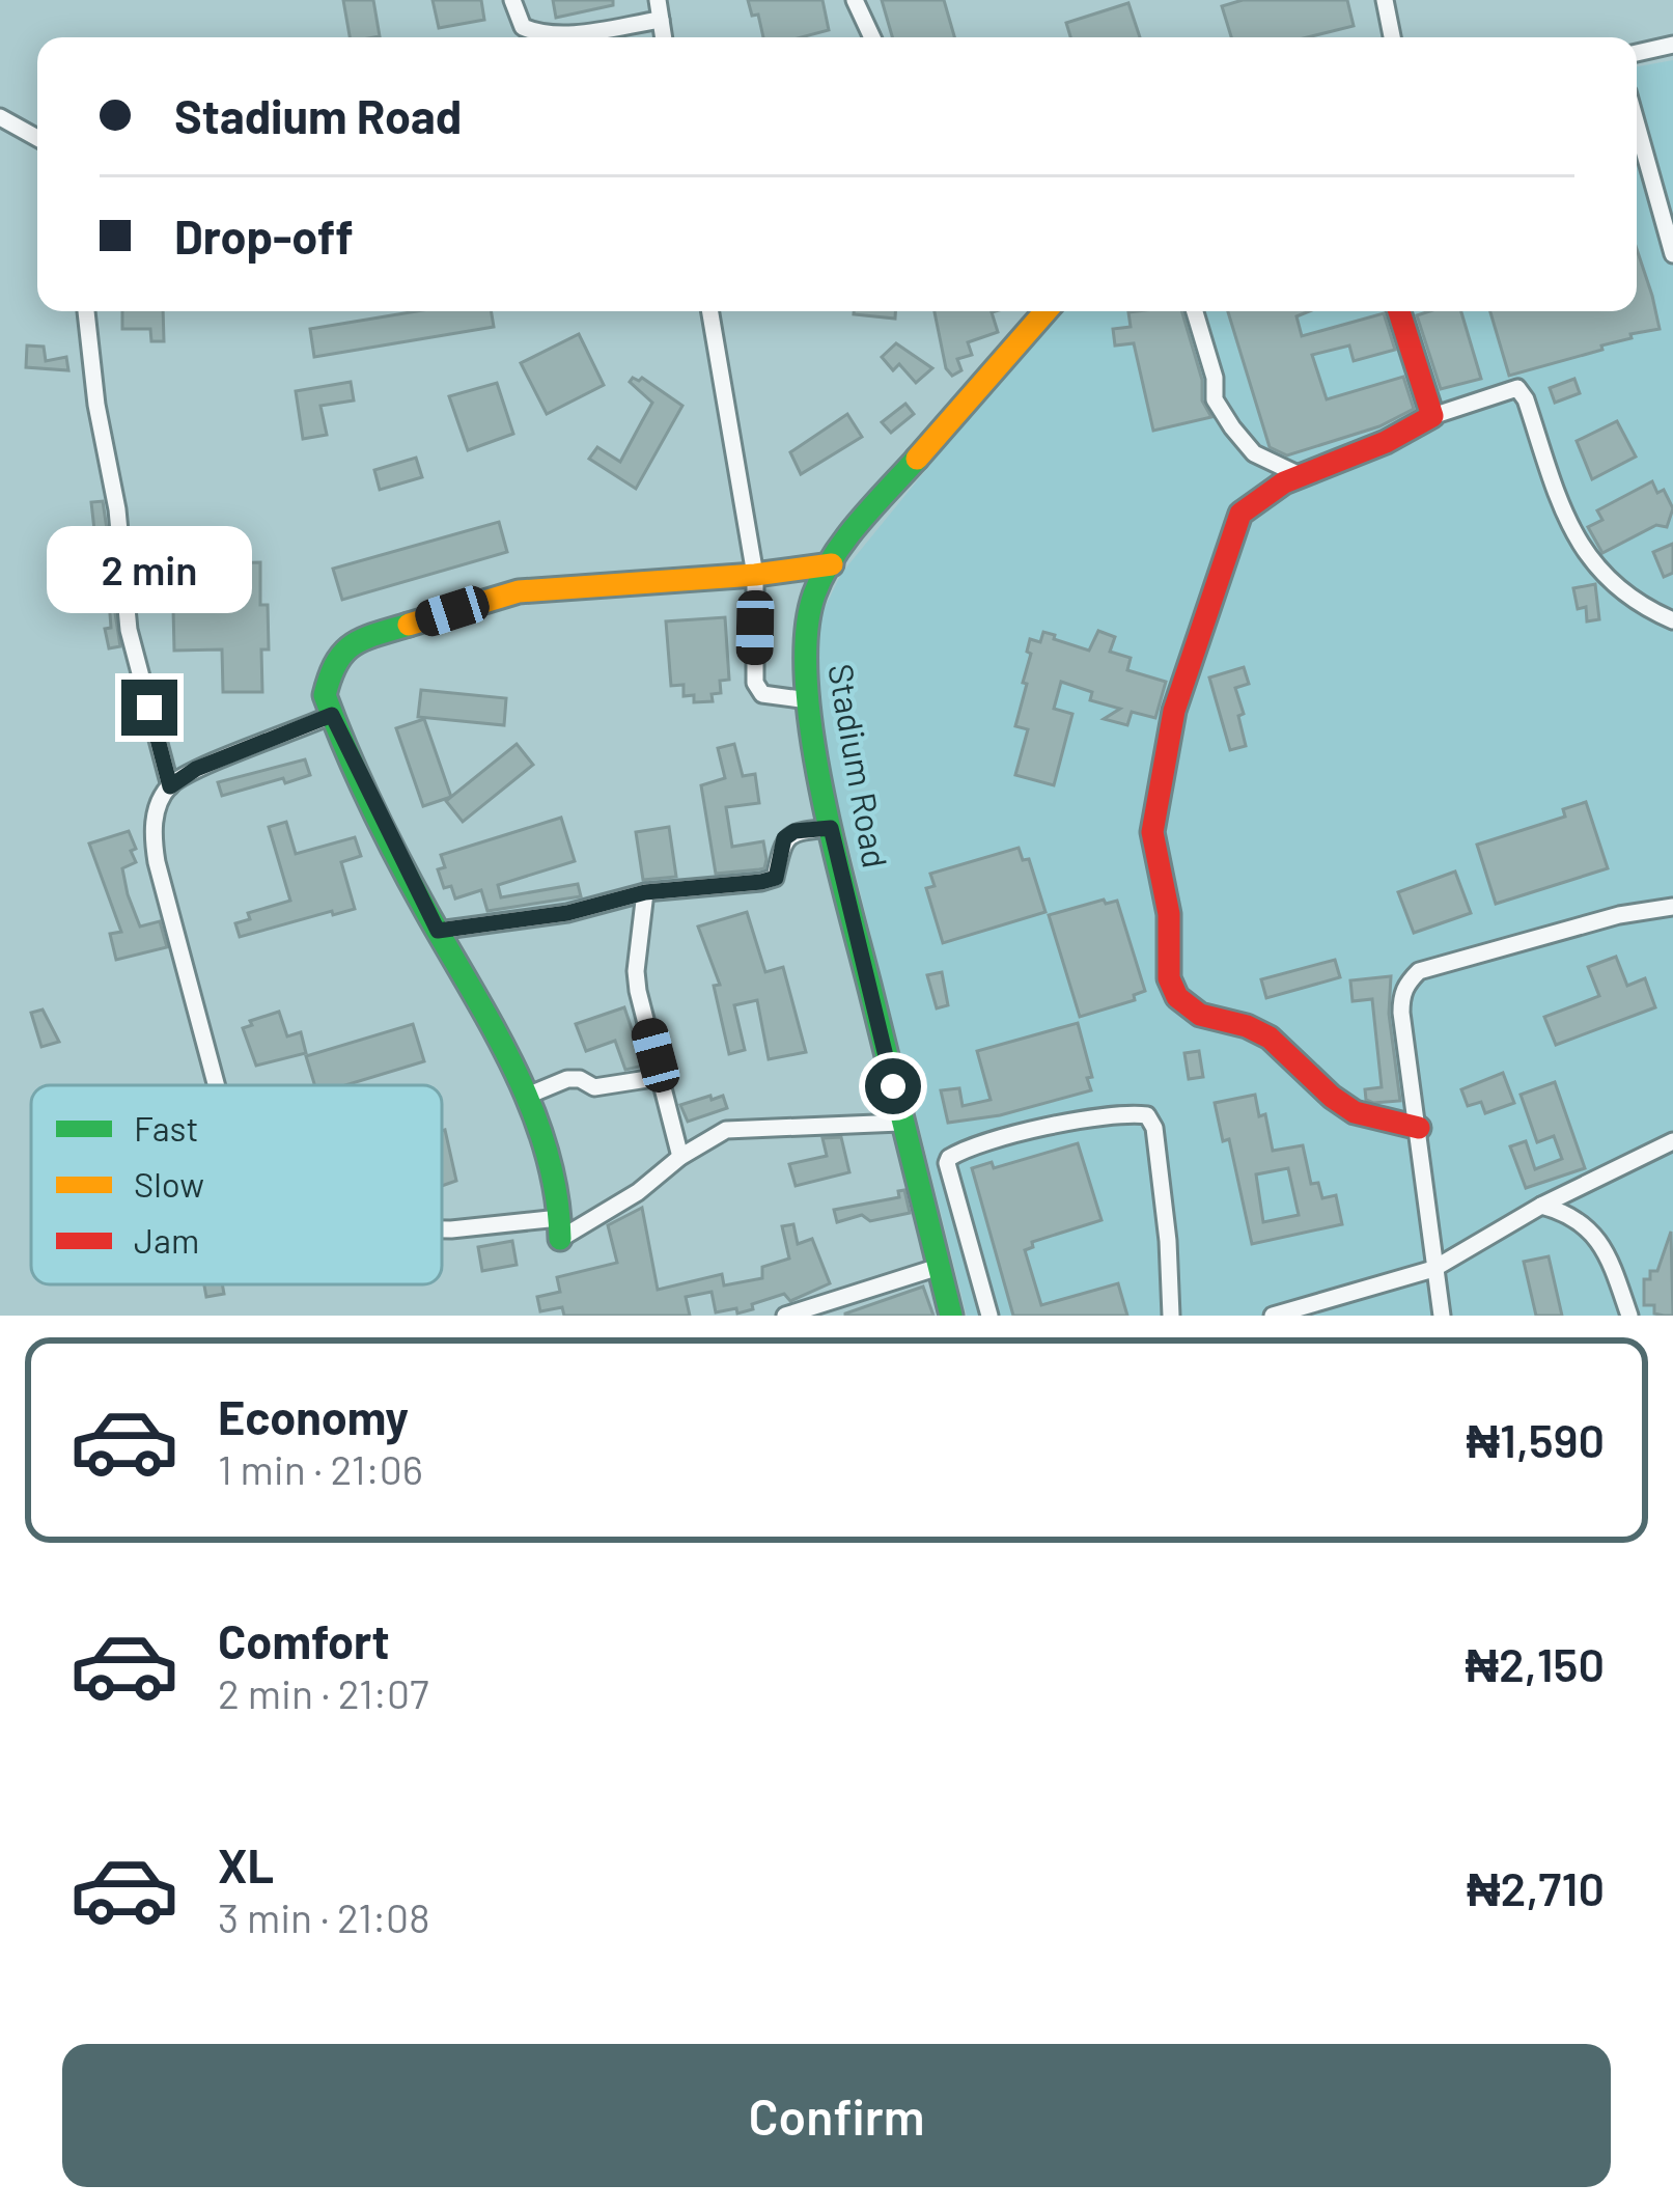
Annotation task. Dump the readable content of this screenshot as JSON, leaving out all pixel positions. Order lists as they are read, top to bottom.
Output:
{
  "streets": {
    "street": ["Stadium Road"]
  },
  "legend": ["Fast", "Slow", "Jam"],
  "page": {
    "banner": ["Stadium Road", "Drop-off"],
    "bubble": "2 min",
    "list": [
      {
        "name": "Economy",
        "note": "1 min · 21:06",
        "value": "₦1,590"
      },
      {
        "name": "Comfort",
        "note": "2 min · 21:07",
        "value": "₦2,150"
      },
      {
        "name": "XL",
        "note": "3 min · 21:08",
        "value": "₦2,710"
      }
    ],
    "buttons": "Confirm"
  }
}
